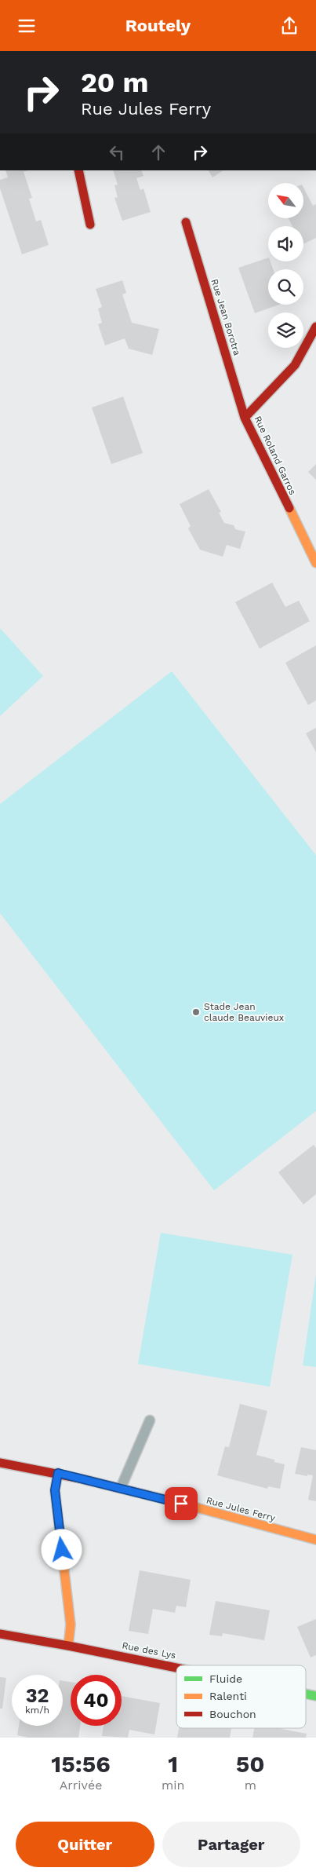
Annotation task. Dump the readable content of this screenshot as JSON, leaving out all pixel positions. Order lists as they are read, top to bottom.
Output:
{
  "streets": {
    "street": [
      "Rue Jean Borotra",
      "Rue Roland Garros",
      "Rue Jules Ferry",
      "Rue des Lys"
    ]
  },
  "crossings": [
    ["Rue Jean Borotra", "Rue Roland Garros"]
  ],
  "places": ["Stade Jean claude Beauvieux"],
  "legend": ["Fluide", "Ralenti", "Bouchon"],
  "north": "top left",
  "page": {
    "header": "Routely",
    "turn": ["20 m", "Rue Jules Ferry"],
    "speed": "32 km/h",
    "limit": "40",
    "eta": [
      "15:56",
      "Arrivée",
      "1",
      "min",
      "50",
      "m"
    ],
    "buttons": ["Quitter", "Partager"]
  }
}
